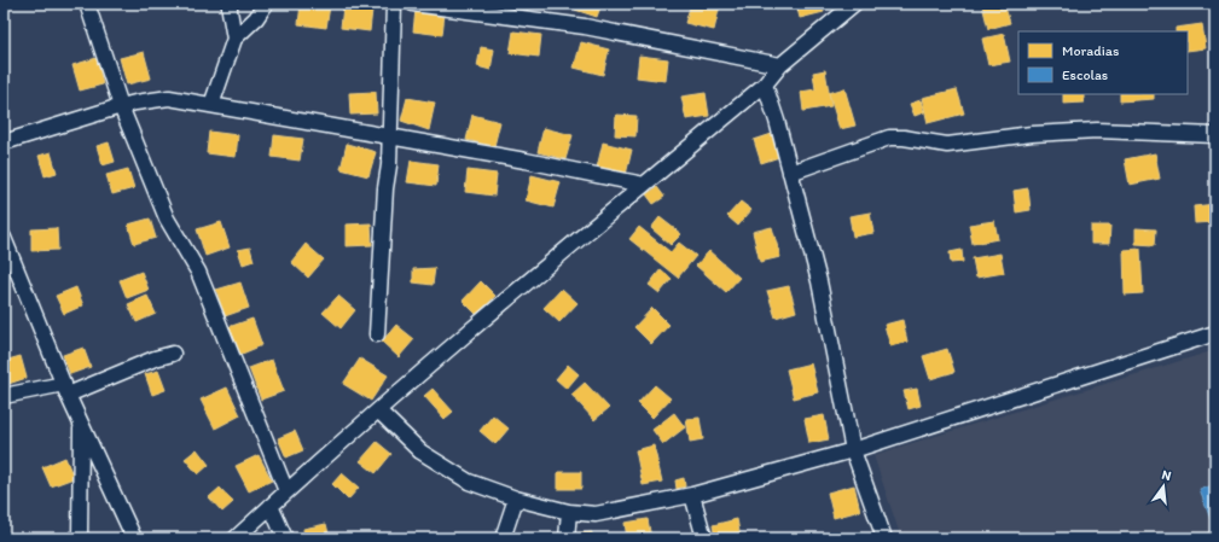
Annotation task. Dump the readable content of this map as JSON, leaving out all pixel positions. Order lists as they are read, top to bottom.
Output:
{
  "legend": ["Moradias", "Escolas"],
  "north": "top"
}
